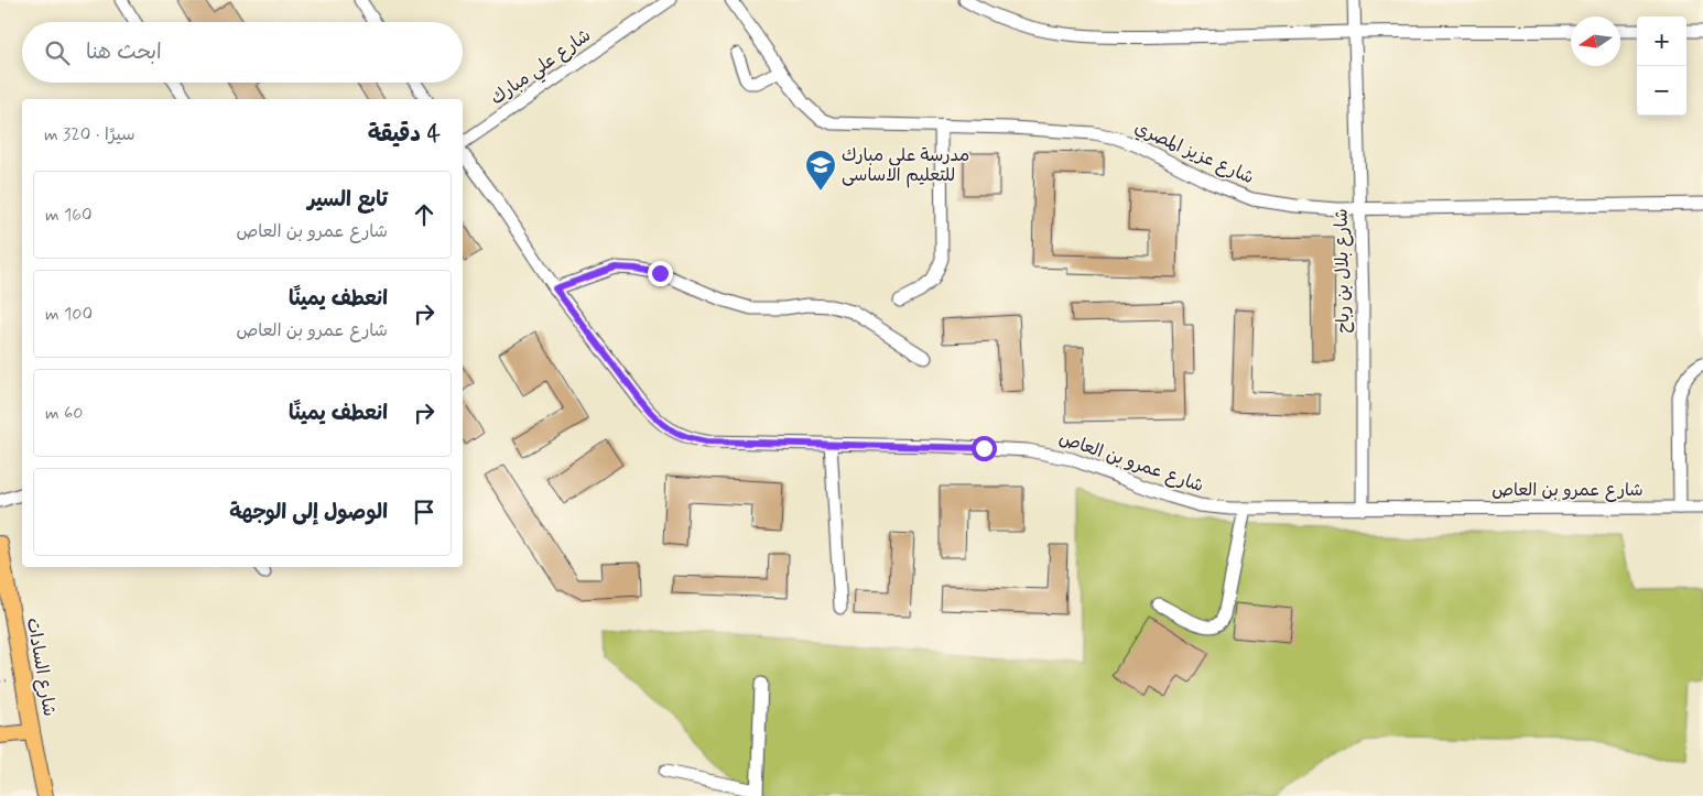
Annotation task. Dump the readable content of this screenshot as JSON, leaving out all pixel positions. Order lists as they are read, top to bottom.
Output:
{
  "streets": {
    "main road": ["شارع السادات"],
    "street": [
      "شارع علي مبارك",
      "شارع عزيز المصري",
      "شارع بلال بن رباح",
      "شارع عمرو بن العاص"
    ]
  },
  "crossings": [
    ["شارع عزيز المصري", "شارع بلال بن رباح"],
    ["شارع بلال بن رباح", "شارع عمرو بن العاص"]
  ],
  "places": {
    "school or university": ["مدرسة على مبارك للتعليم الاساسى"]
  },
  "north": "left",
  "page": {
    "map_buttons": ["+", "−"],
    "search": "ابحث هنا",
    "heading": ["4 دقيقة", "سيرًا · 320 m"],
    "list": [
      ["تابع السير", "شارع عمرو بن العاص", "160 m"],
      ["انعطف يمينًا", "شارع عمرو بن العاص", "100 m"],
      ["انعطف يمينًا", "60 m"],
      "الوصول إلى الوجهة"
    ]
  }
}
